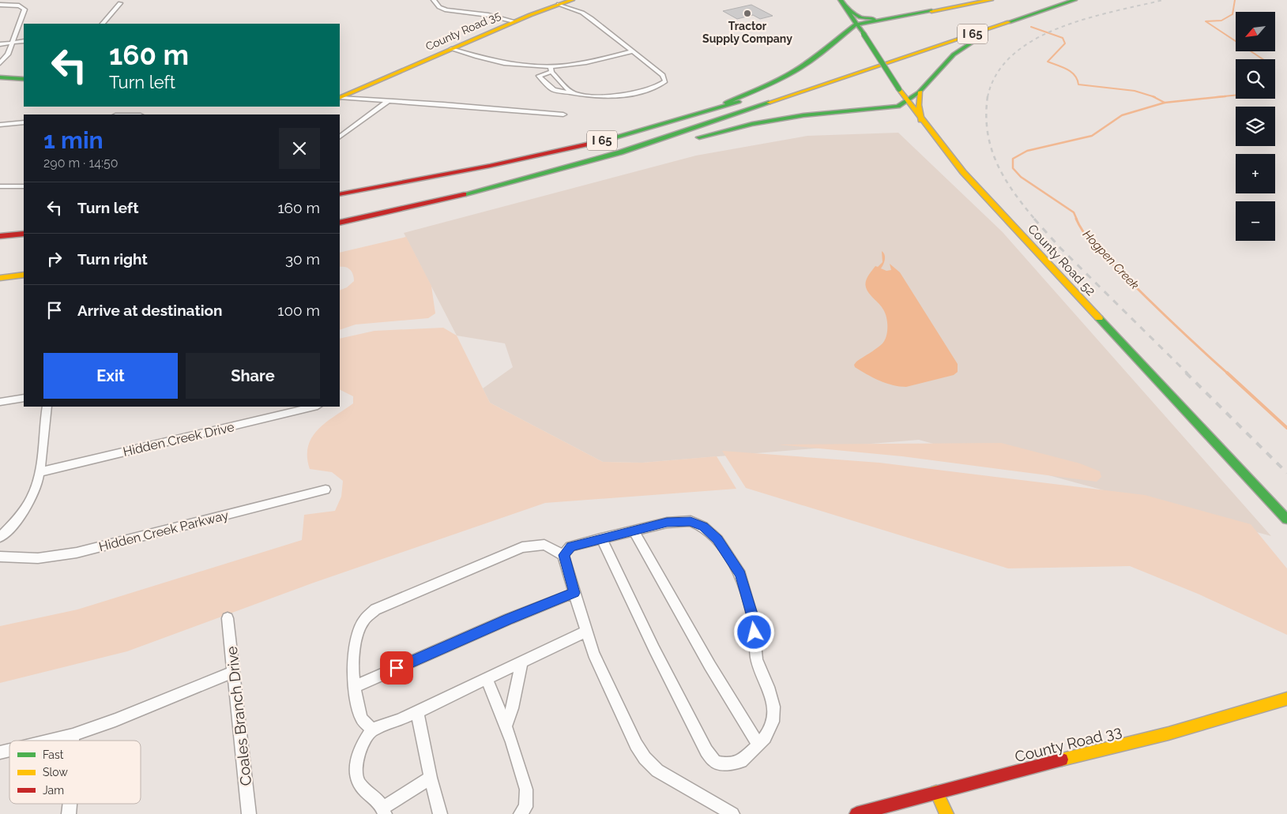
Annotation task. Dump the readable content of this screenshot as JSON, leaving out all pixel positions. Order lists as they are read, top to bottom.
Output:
{
  "streets": {
    "main road": [
      "County Road 35",
      "I 65",
      "County Road 52",
      "County Road 33"
    ],
    "street": ["Hidden Creek Drive", "Hidden Creek Parkway", "Coales Branch Drive"]
  },
  "water": ["Hogpen Creek"],
  "places": ["Tractor Supply Company"],
  "legend": ["Fast", "Slow", "Jam"],
  "north": "bottom left",
  "page": {
    "map_buttons": ["+", "−"],
    "turn": ["160 m", "Turn left"],
    "heading": ["1 min", "290 m · 14:50"],
    "list": [
      {
        "name": "Turn left",
        "value": "160 m"
      },
      {
        "name": "Turn right",
        "value": "30 m"
      },
      {
        "name": "Arrive at destination",
        "value": "100 m"
      }
    ],
    "buttons": ["Exit", "Share"]
  }
}
